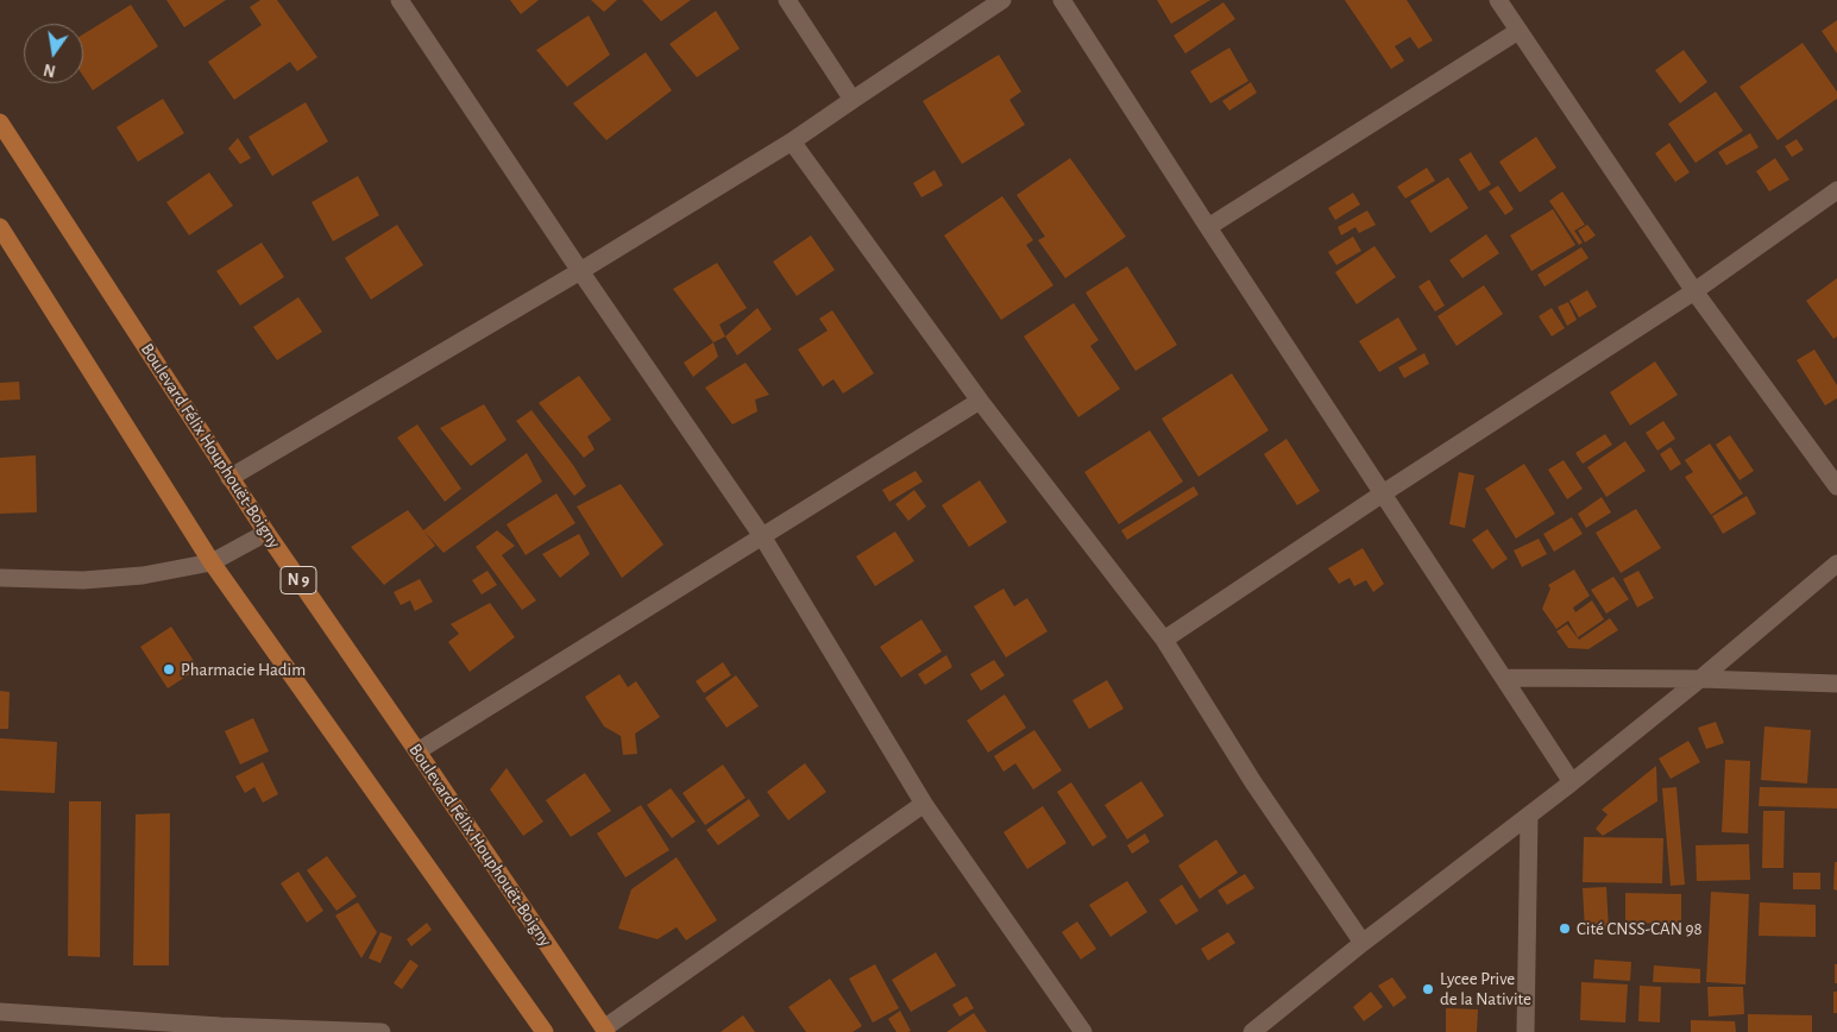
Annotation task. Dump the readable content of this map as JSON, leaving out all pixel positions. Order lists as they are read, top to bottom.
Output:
{
  "streets": {
    "main road": ["Boulevard Félix Houphouët-Boigny", "N 9"]
  },
  "places": ["Pharmacie Hadim", "Cité CNSS-CAN 98", "Lycee Prive de la Nativite"],
  "north": "bottom"
}
